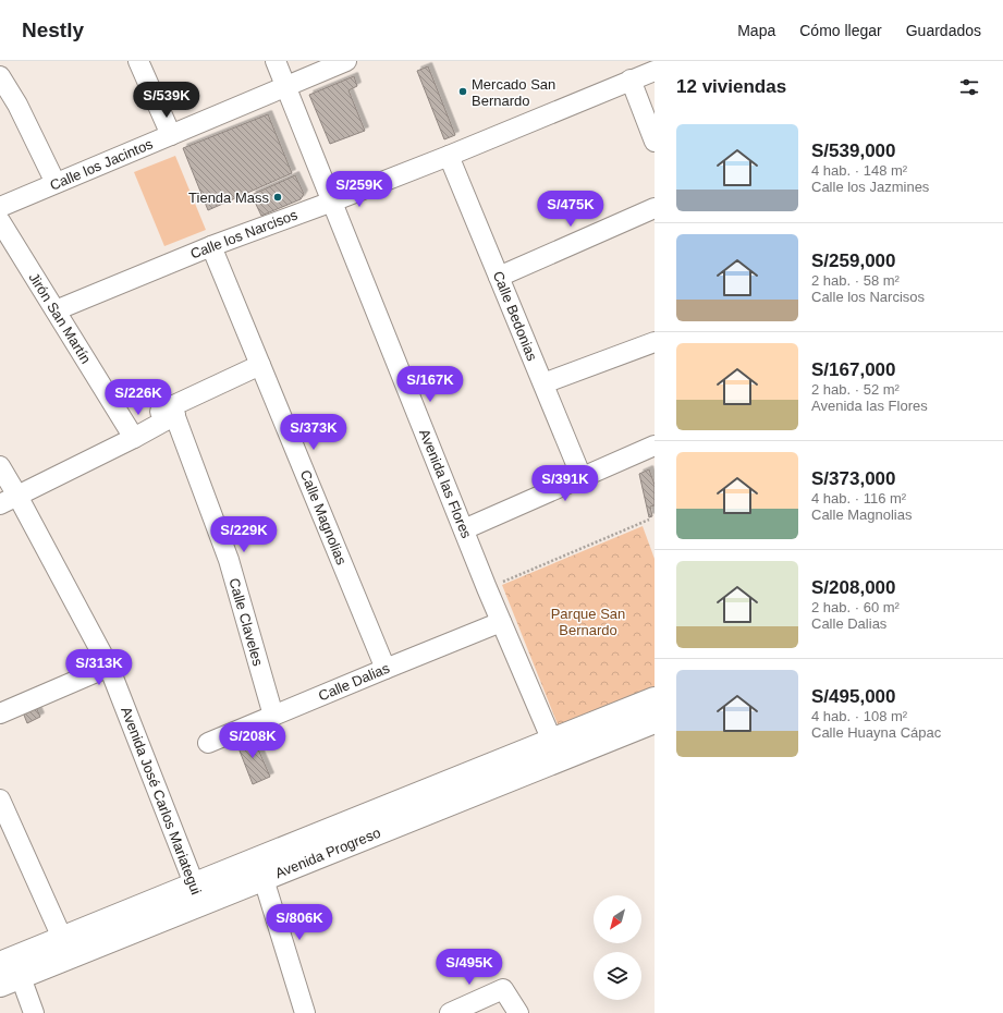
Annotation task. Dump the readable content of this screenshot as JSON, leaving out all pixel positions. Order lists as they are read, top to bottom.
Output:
{
  "streets": {
    "main road": ["Avenida Progreso"],
    "street": [
      "Calle los Jacintos",
      "Calle los Narcisos",
      "Calle Bedonias",
      "Jirón San Martín",
      "Avenida las Flores",
      "Calle Magnolias",
      "Calle Claveles",
      "Calle Dalias",
      "Avenida José Carlos Mariategui"
    ]
  },
  "crossings": [
    ["Calle los Jacintos", "Avenida las Flores"],
    ["Calle los Narcisos", "Calle Bedonias"],
    ["Calle los Narcisos", "Jirón San Martín"],
    ["Calle los Narcisos", "Avenida las Flores"],
    ["Calle los Narcisos", "Calle Magnolias"],
    ["Avenida las Flores", "Calle Dalias"],
    ["Avenida las Flores", "Avenida Progreso"],
    ["Calle Magnolias", "Calle Dalias"],
    ["Calle Claveles", "Calle Dalias"],
    ["Avenida José Carlos Mariategui", "Avenida Progreso"]
  ],
  "parks": ["Parque San Bernardo"],
  "places": ["Mercado San Bernardo", "Tienda Mass"],
  "north": "bottom left",
  "page": {
    "header": "Nestly",
    "nav": ["Mapa", "Cómo llegar", "Guardados"],
    "heading": "12 viviendas",
    "price": [
      "S/539K",
      "S/259K",
      "S/475K",
      "S/167K",
      "S/226K",
      "S/373K",
      "S/391K",
      "S/229K",
      "S/313K",
      "S/208K",
      "S/806K",
      "S/495K"
    ],
    "list": [
      {
        "name": "S/539,000",
        "note": "4 hab. · 148 m² · Calle los Jazmines"
      },
      {
        "name": "S/259,000",
        "note": "2 hab. · 58 m² · Calle los Narcisos"
      },
      {
        "name": "S/167,000",
        "note": "2 hab. · 52 m² · Avenida las Flores"
      },
      {
        "name": "S/373,000",
        "note": "4 hab. · 116 m² · Calle Magnolias"
      },
      {
        "name": "S/208,000",
        "note": "2 hab. · 60 m² · Calle Dalias"
      },
      {
        "name": "S/495,000",
        "note": "4 hab. · 108 m² · Calle Huayna Cápac"
      }
    ]
  }
}
